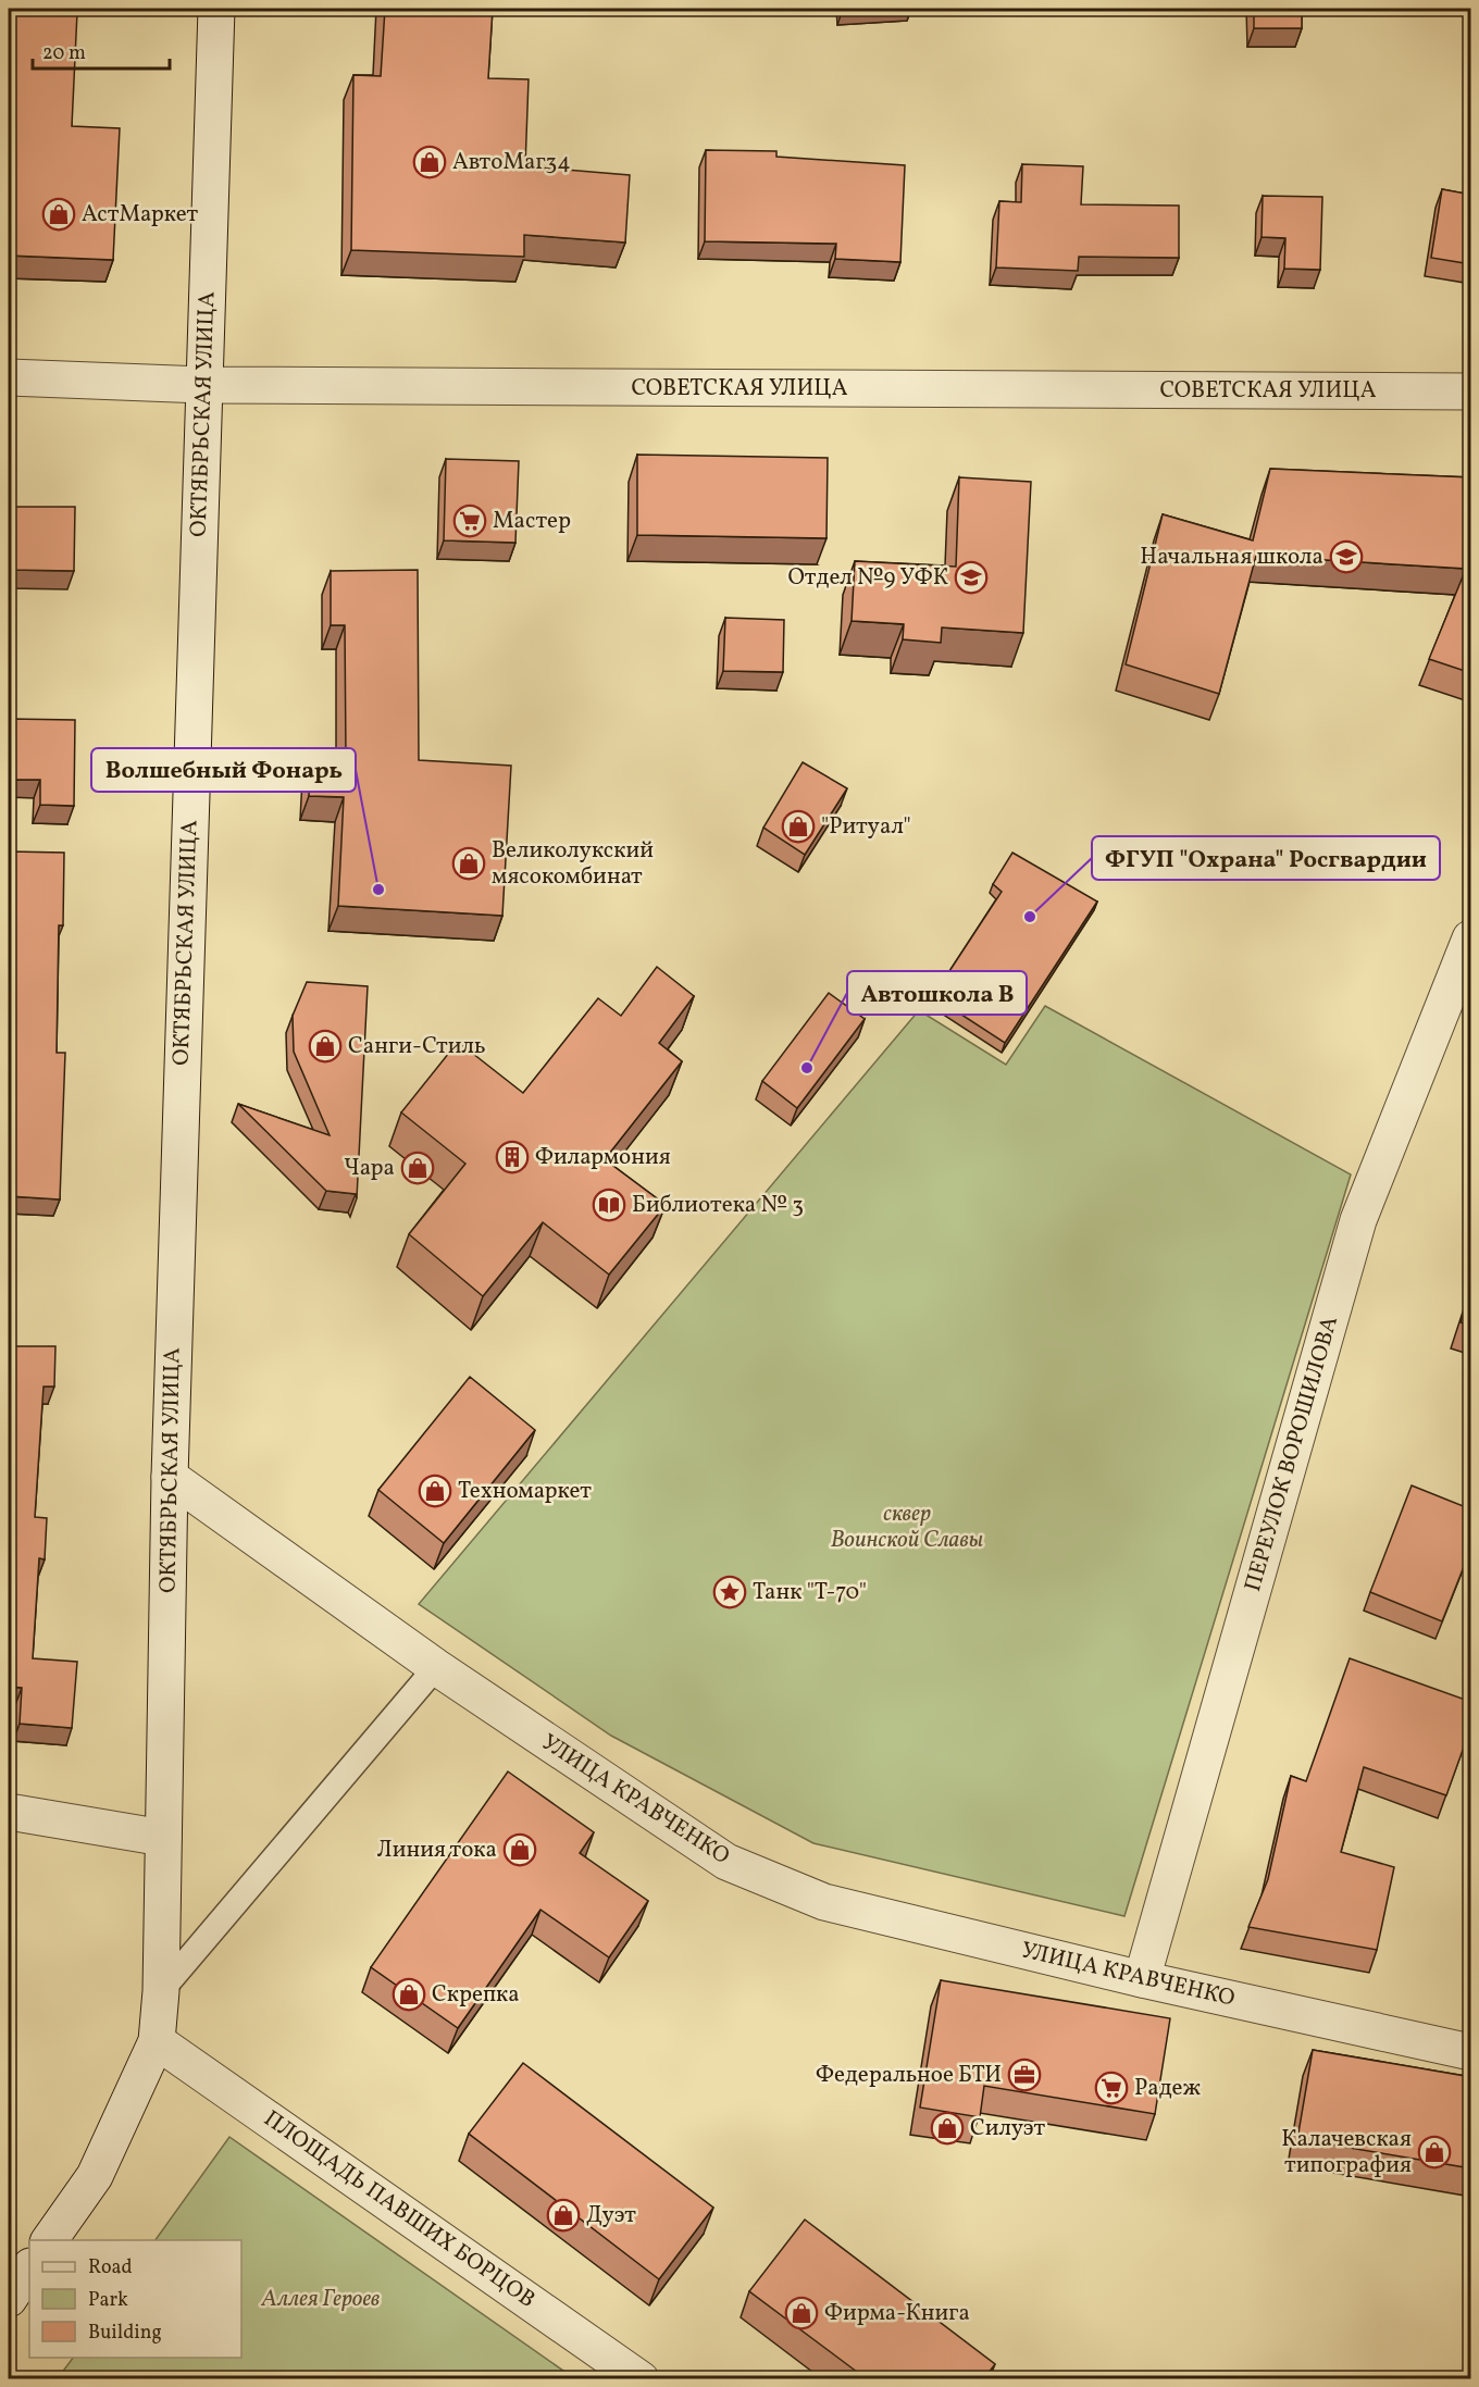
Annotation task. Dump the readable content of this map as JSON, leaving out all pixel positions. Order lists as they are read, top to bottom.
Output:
{
  "streets": {
    "street": [
      "СОВЕТСКАЯ УЛИЦА",
      "ОКТЯБРЬСКАЯ УЛИЦА",
      "ПЕРЕУЛОК ВОРОШИЛОВА",
      "УЛИЦА КРАВЧЕНКО",
      "ПЛОЩАДЬ ПАВШИХ БОРЦОВ"
    ]
  },
  "crossings": [
    ["СОВЕТСКАЯ УЛИЦА", "ОКТЯБРЬСКАЯ УЛИЦА"],
    ["ОКТЯБРЬСКАЯ УЛИЦА", "УЛИЦА КРАВЧЕНКО"],
    ["ОКТЯБРЬСКАЯ УЛИЦА", "ПЛОЩАДЬ ПАВШИХ БОРЦОВ"],
    ["ПЕРЕУЛОК ВОРОШИЛОВА", "УЛИЦА КРАВЧЕНКО"]
  ],
  "parks": ["сквер Воинской Славы", "Аллея Героев"],
  "places": {
    "shop": [
      "АвтоМаг34",
      "АстМаркет",
      "\"Ритуал\"",
      "Великолукский мясокомбинат",
      "Санги-Стиль",
      "Чара",
      "Техномаркет",
      "Линия тока",
      "Скрепка",
      "Силуэт",
      "Калачевская типография",
      "Дуэт",
      "Фирма-Книга"
    ],
    "supermarket": ["Мастер", "Радеж"],
    "school or university": ["Начальная школа", "Отдел №9 УФК"],
    "other": ["Волшебный Фонарь", "ФГУП \"Охрана\" Росгвардии", "Автошкола В"],
    "building": ["Филармония"],
    "library": ["Библиотека № 3"],
    "place": ["Танк \"Т-70\""],
    "office": ["Федеральное БТИ"]
  },
  "legend": ["Road", "Park", "Building"],
  "scale_bar": "20 m"
}
